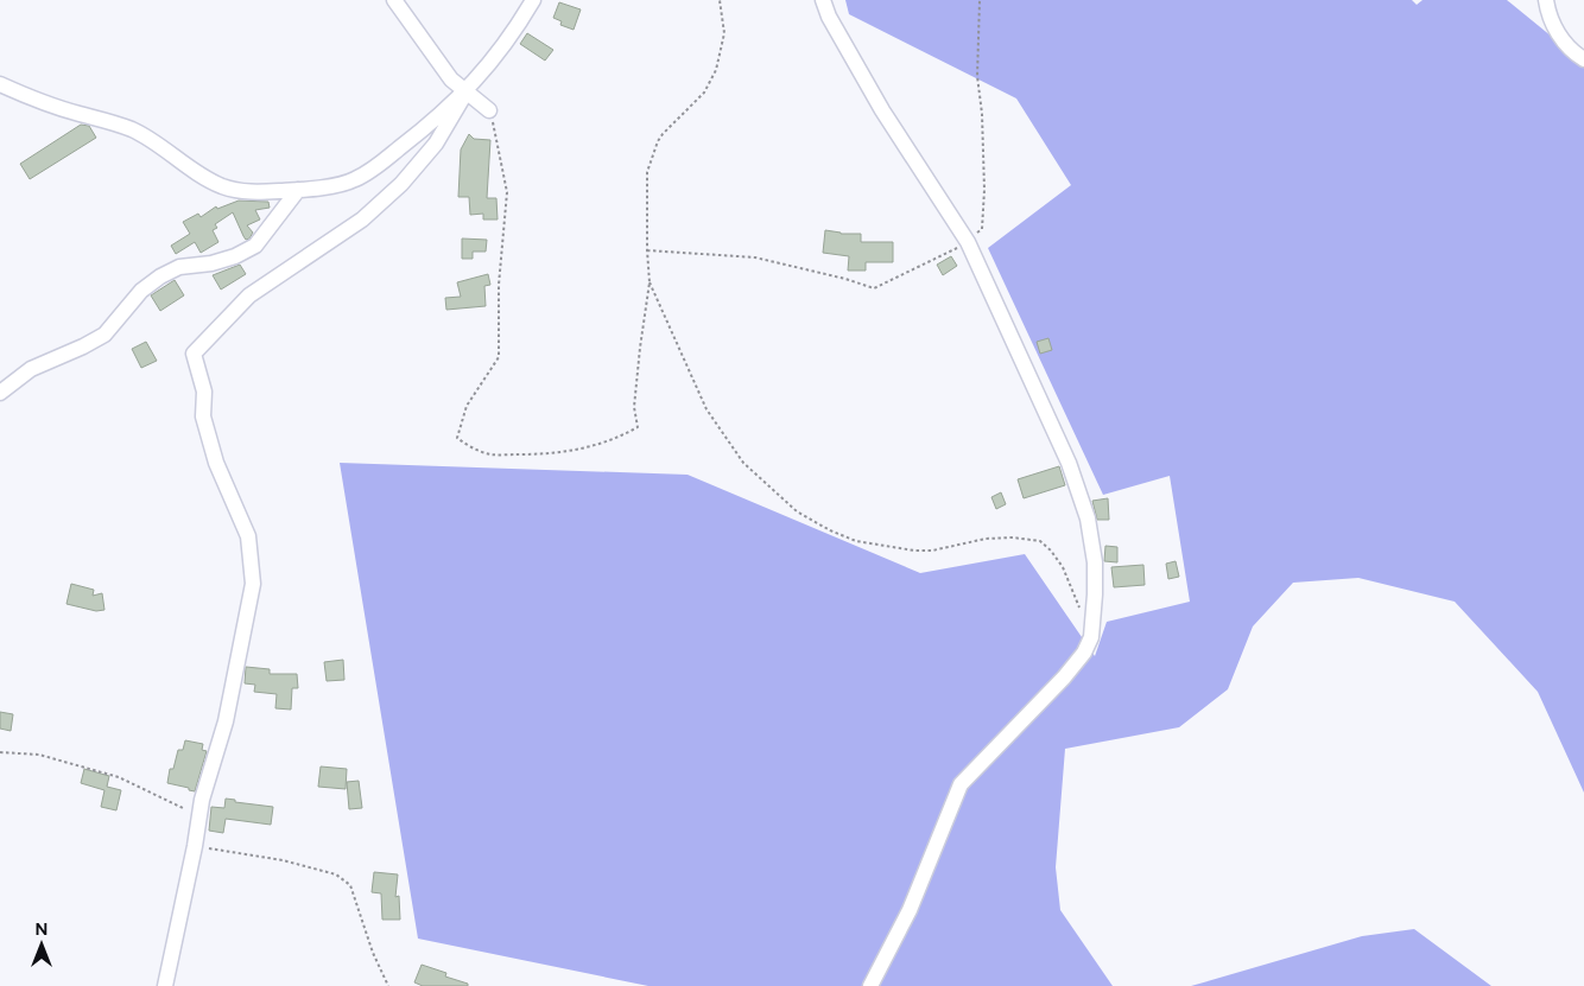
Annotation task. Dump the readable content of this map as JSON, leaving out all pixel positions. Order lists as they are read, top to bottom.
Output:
{
  "north": "top"
}
